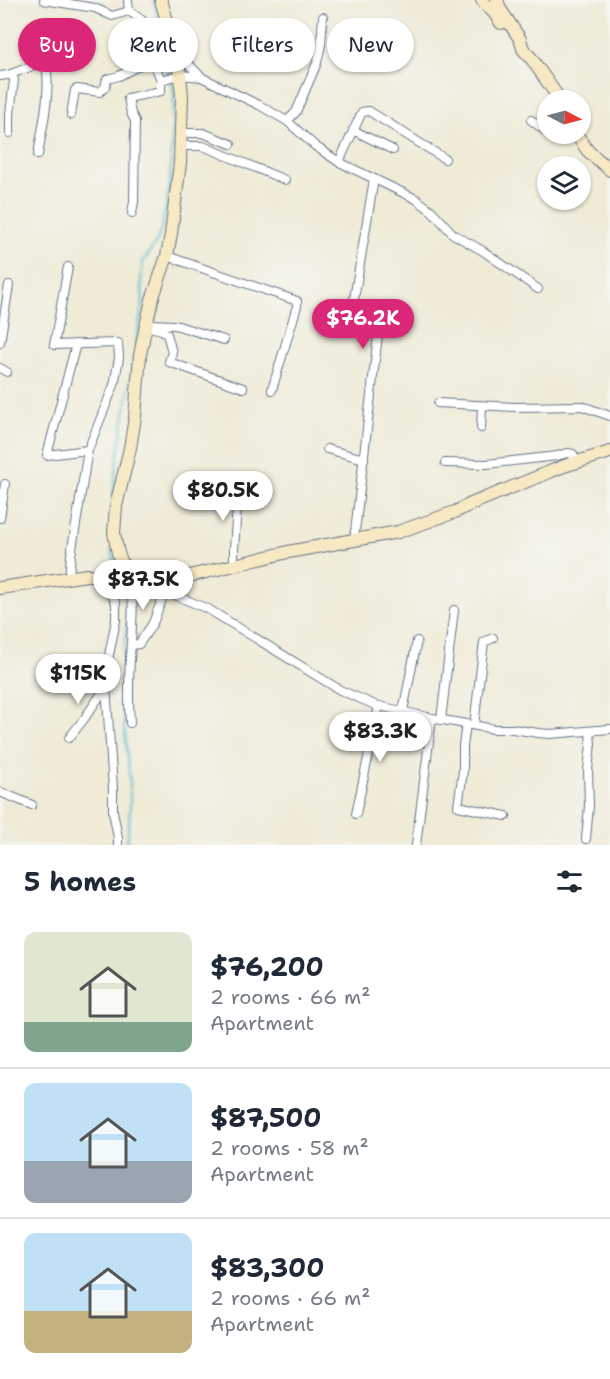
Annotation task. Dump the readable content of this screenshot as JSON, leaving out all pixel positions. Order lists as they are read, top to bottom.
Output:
{
  "north": "right",
  "page": {
    "chip": [
      "Buy",
      "Rent",
      "Filters",
      "New"
    ],
    "price": [
      "$76.2K",
      "$80.5K",
      "$87.5K",
      "$115K",
      "$83.3K"
    ],
    "heading": "5 homes",
    "list": [
      {
        "name": "$76,200",
        "note": "2 rooms · 66 m² · Apartment"
      },
      {
        "name": "$87,500",
        "note": "2 rooms · 58 m² · Apartment"
      },
      {
        "name": "$83,300",
        "note": "2 rooms · 66 m² · Apartment"
      }
    ]
  }
}
